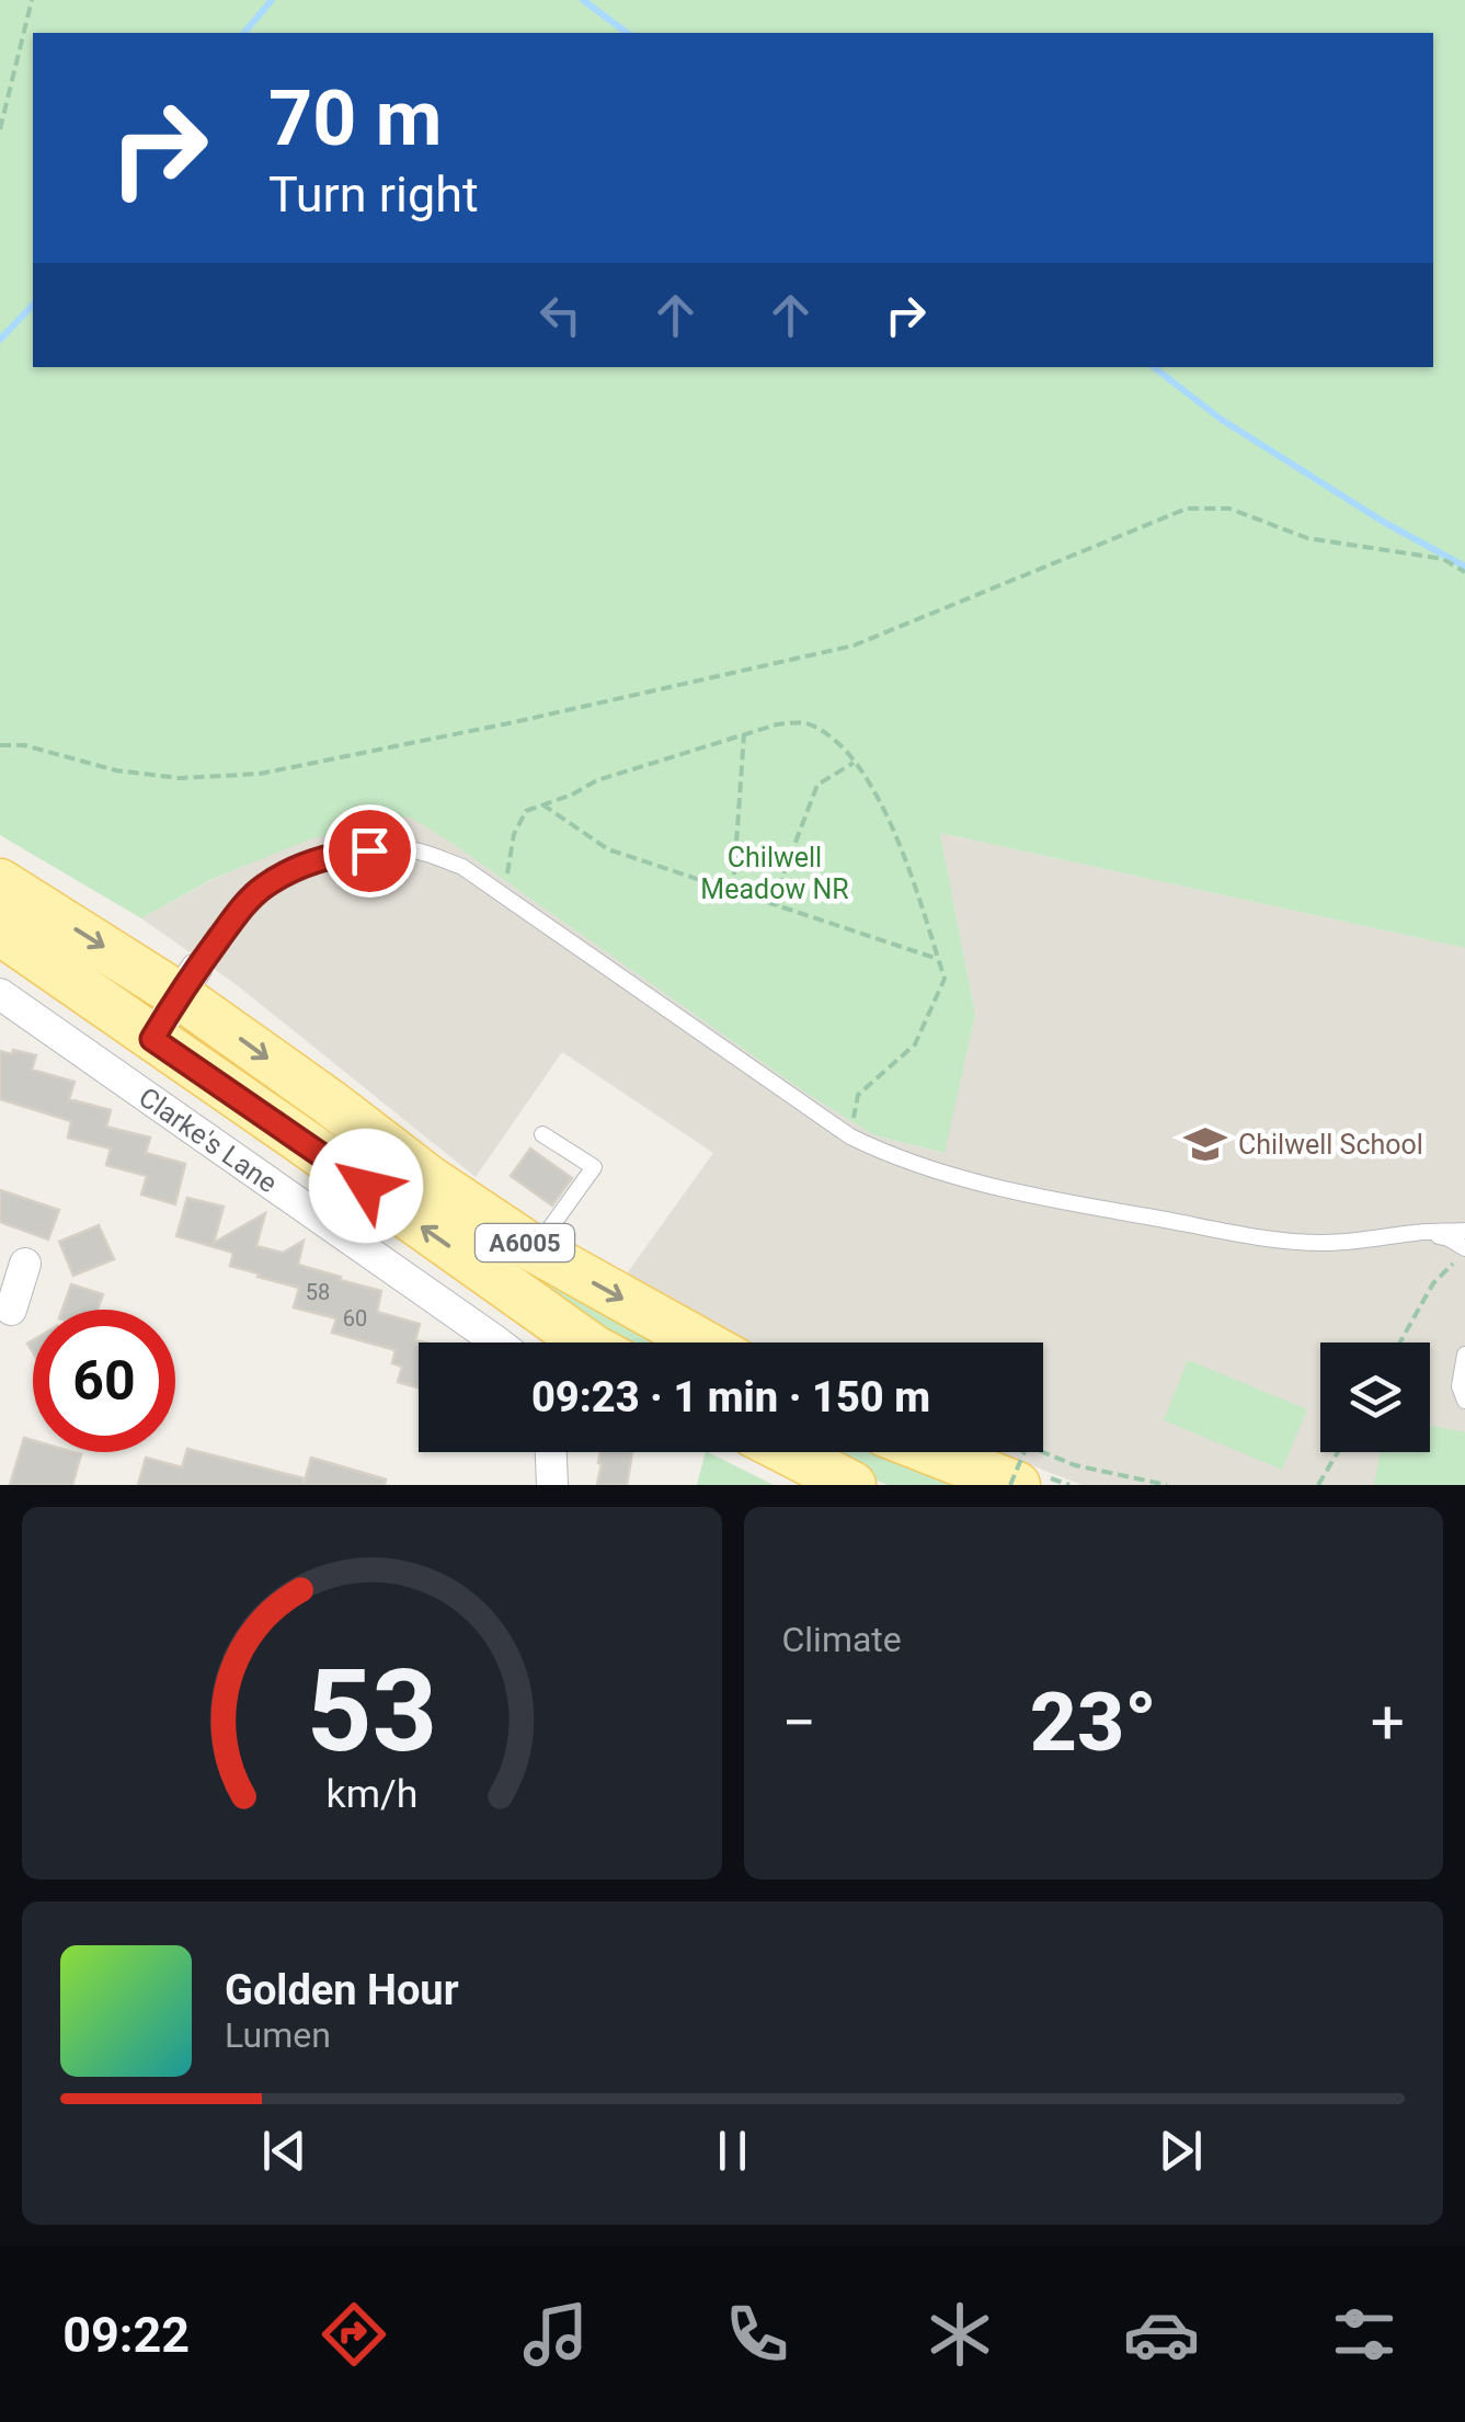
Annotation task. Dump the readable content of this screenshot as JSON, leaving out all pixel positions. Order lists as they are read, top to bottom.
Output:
{
  "streets": {
    "main road": ["A6005"],
    "street": ["Clarke's Lane"]
  },
  "parks": ["Chilwell Meadow NR"],
  "places": {
    "school or university": ["Chilwell School"]
  },
  "house_numbers": ["58", "60"],
  "page": {
    "turn": ["70 m", "Turn right"],
    "limit": "60",
    "trip": "09:23 · 1 min · 150 m",
    "tile": "Climate",
    "heat": ["−", "23°", "+"],
    "song": ["Golden Hour", "Lumen"],
    "tabs": "09:22",
    "gauge": ["53", "km/h"]
  }
}
